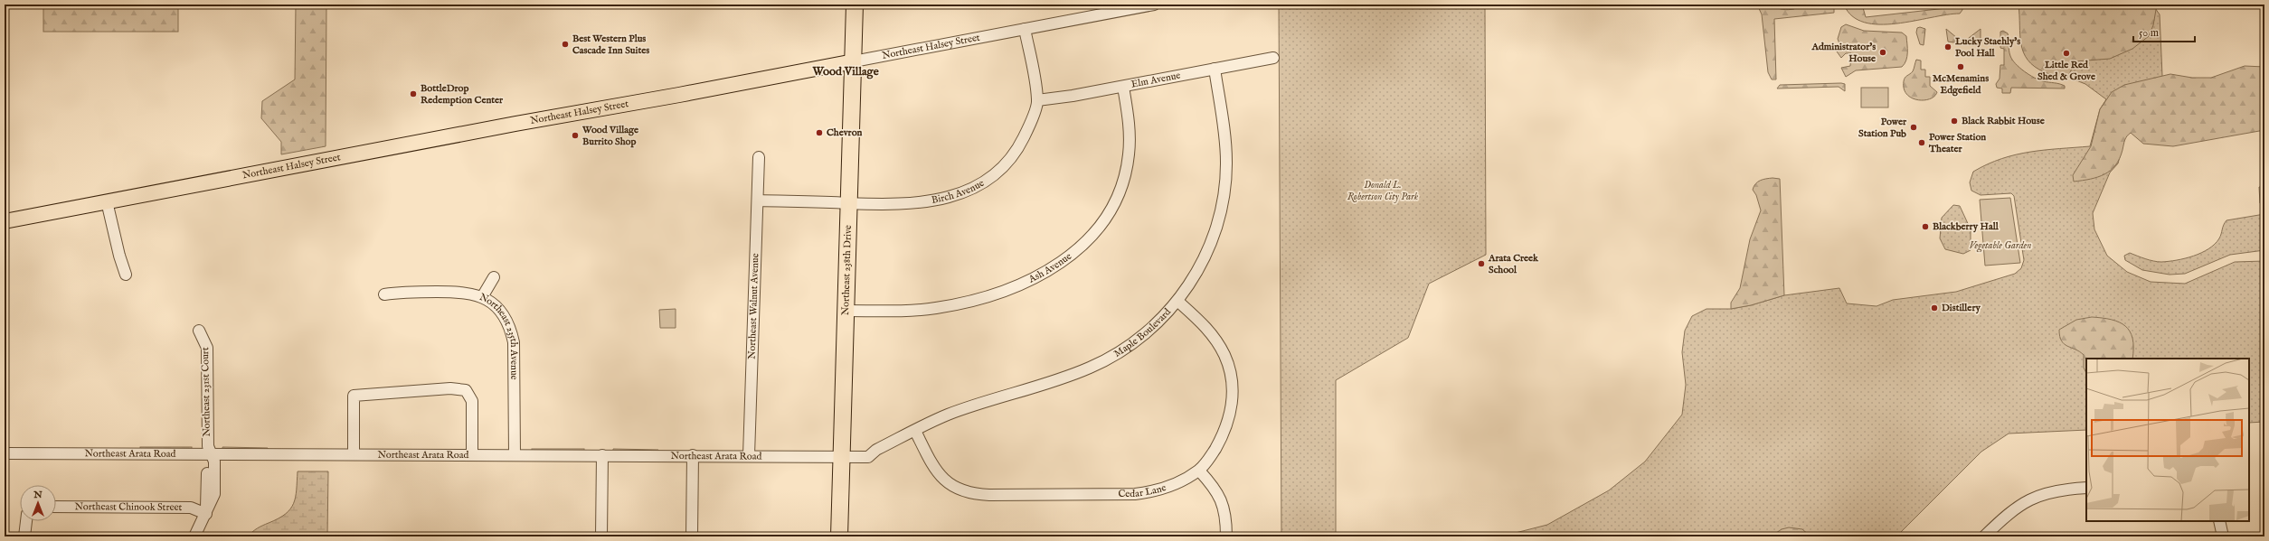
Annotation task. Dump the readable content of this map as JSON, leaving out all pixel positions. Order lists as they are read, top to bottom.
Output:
{
  "streets": {
    "highway": ["Northeast 238th Drive"],
    "main road": ["Northeast Halsey Street"],
    "street": [
      "Elm Avenue",
      "Birch Avenue",
      "Ash Avenue",
      "Northeast Walnut Avenue",
      "Maple Boulevard",
      "Northeast 235th Avenue",
      "Northeast 231st Court",
      "Northeast Arata Road",
      "Cedar Lane",
      "Northeast Chinook Street"
    ]
  },
  "crossings": [
    ["Northeast Halsey Street", "Birch Avenue"],
    ["Northeast Halsey Street", "Northeast 238th Drive"],
    ["Elm Avenue", "Birch Avenue"],
    ["Elm Avenue", "Ash Avenue"],
    ["Elm Avenue", "Maple Boulevard"],
    ["Birch Avenue", "Northeast 238th Drive"],
    ["Birch Avenue", "Northeast Walnut Avenue"],
    ["Ash Avenue", "Northeast 238th Drive"],
    ["Northeast 238th Drive", "Maple Boulevard"],
    ["Northeast 238th Drive", "Northeast Arata Road"],
    ["Northeast Walnut Avenue", "Northeast Arata Road"],
    ["Maple Boulevard", "Northeast Arata Road"],
    ["Maple Boulevard", "Cedar Lane"],
    ["Northeast 235th Avenue", "Northeast Arata Road"],
    ["Northeast 231st Court", "Northeast Arata Road"],
    ["Northeast 231st Court", "Northeast Chinook Street"]
  ],
  "districts": ["Wood Village"],
  "parks": ["Donald L. Robertson City Park", "Vegetable Garden"],
  "places": [
    "Best Western Plus Cascade Inn Suites",
    "Lucky Staehly's Pool Hall",
    "Administrator's House",
    "Little Red Shed & Grove",
    "McMenamins Edgefield",
    "BottleDrop Redemption Center",
    "Black Rabbit House",
    "Power Station Pub",
    "Chevron",
    "Wood Village Burrito Shop",
    "Power Station Theater",
    "Blackberry Hall",
    "Arata Creek School",
    "Distillery"
  ],
  "scale_bar": "50 m",
  "north": "top"
}
